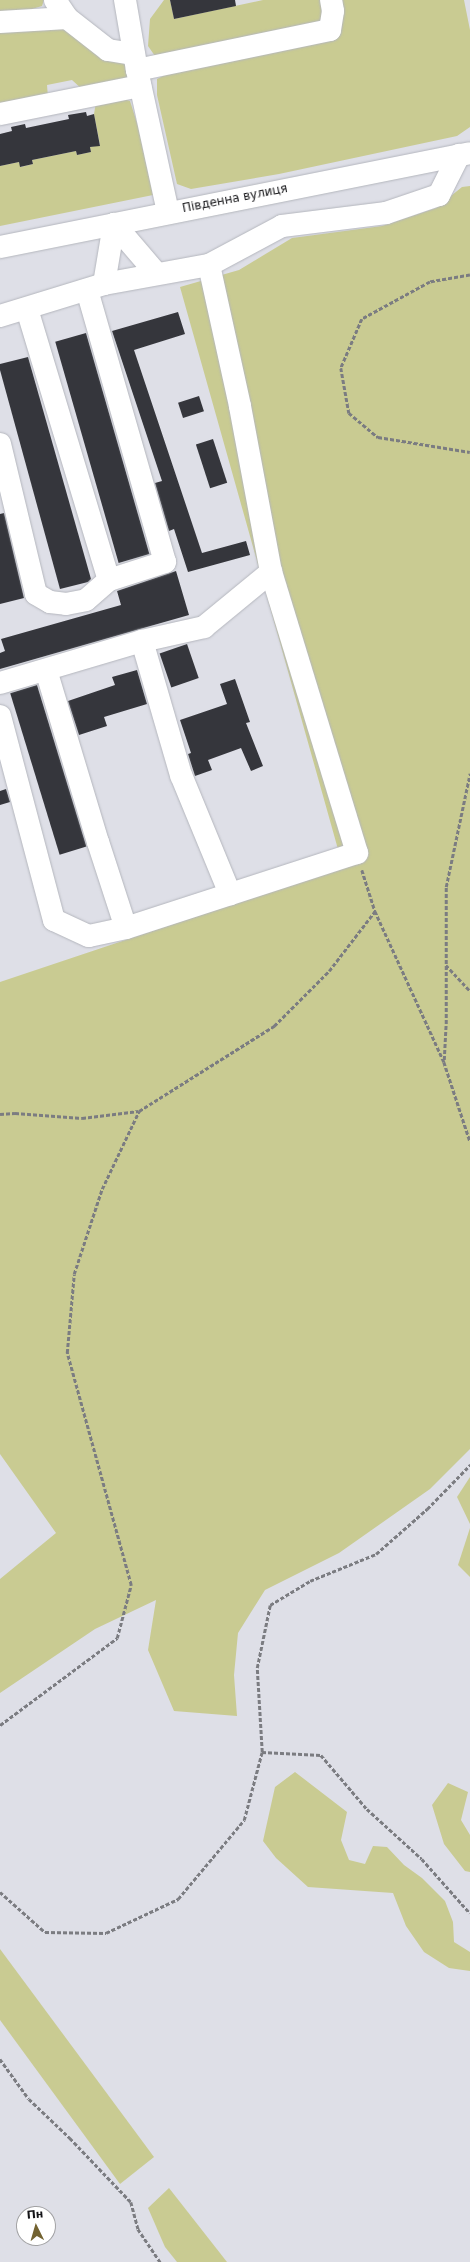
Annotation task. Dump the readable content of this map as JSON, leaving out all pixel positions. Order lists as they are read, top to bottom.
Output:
{
  "streets": {
    "street": ["Південна вулиця"]
  },
  "north": "top"
}
